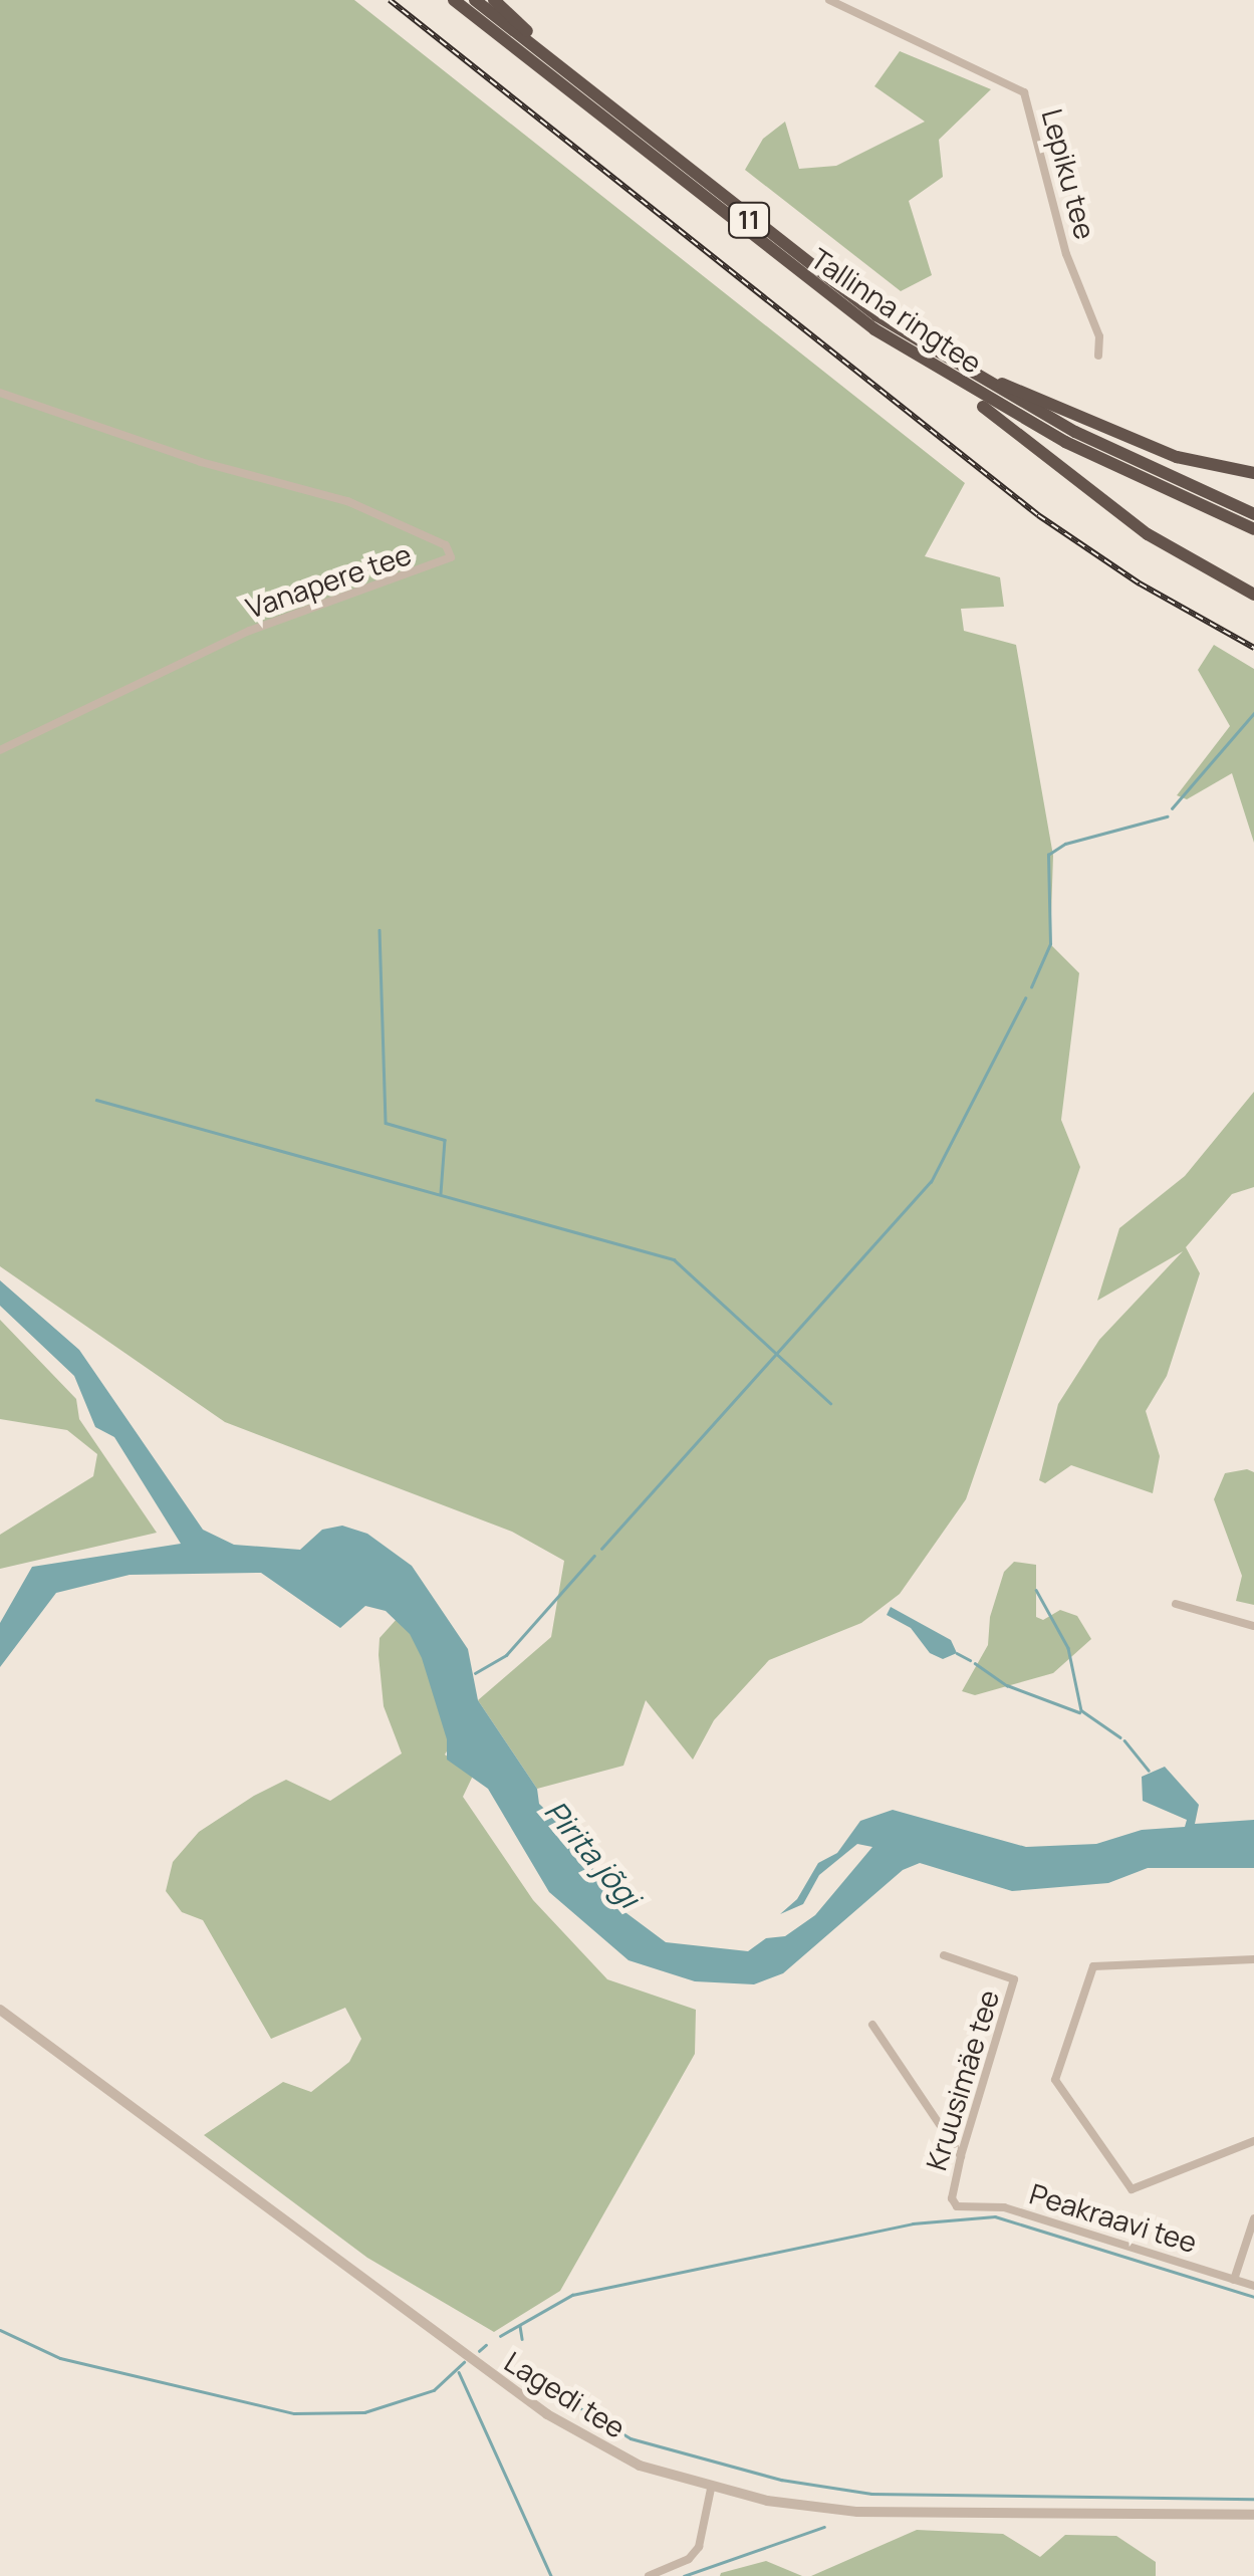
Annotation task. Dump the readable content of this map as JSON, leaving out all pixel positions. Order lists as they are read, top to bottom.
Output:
{
  "streets": {
    "highway": ["11", "Tallinna ringtee"],
    "street": [
      "Lepiku tee",
      "Vanapere tee",
      "Kruusimäe tee",
      "Peakraavi tee",
      "Lagedi tee"
    ]
  },
  "crossings": [
    ["Kruusimäe tee", "Peakraavi tee"]
  ],
  "water": ["Pirita jõgi"]
}
